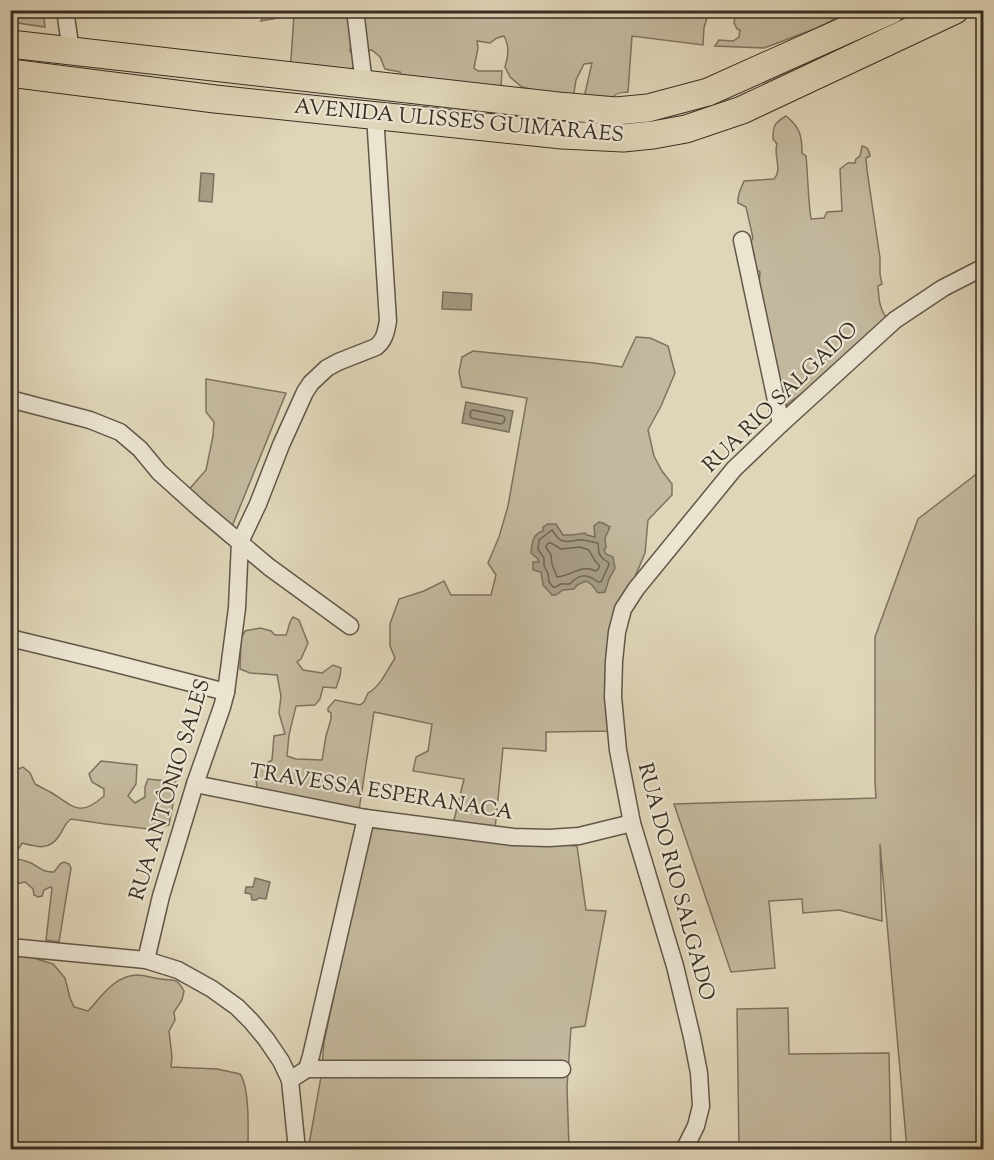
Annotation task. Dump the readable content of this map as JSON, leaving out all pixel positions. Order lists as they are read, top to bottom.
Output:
{
  "streets": {
    "main road": ["AVENIDA ULISSES GUIMARÃES"],
    "street": [
      "RUA RIO SALGADO",
      "RUA ANTÔNIO SALES",
      "TRAVESSA ESPERANACA",
      "RUA DO RIO SALGADO"
    ]
  },
  "crossings": [
    ["AVENIDA ULISSES GUIMARÃES", "RUA ANTÔNIO SALES"],
    ["RUA RIO SALGADO", "RUA DO RIO SALGADO"],
    ["RUA ANTÔNIO SALES", "TRAVESSA ESPERANACA"],
    ["TRAVESSA ESPERANACA", "RUA DO RIO SALGADO"]
  ]
}
